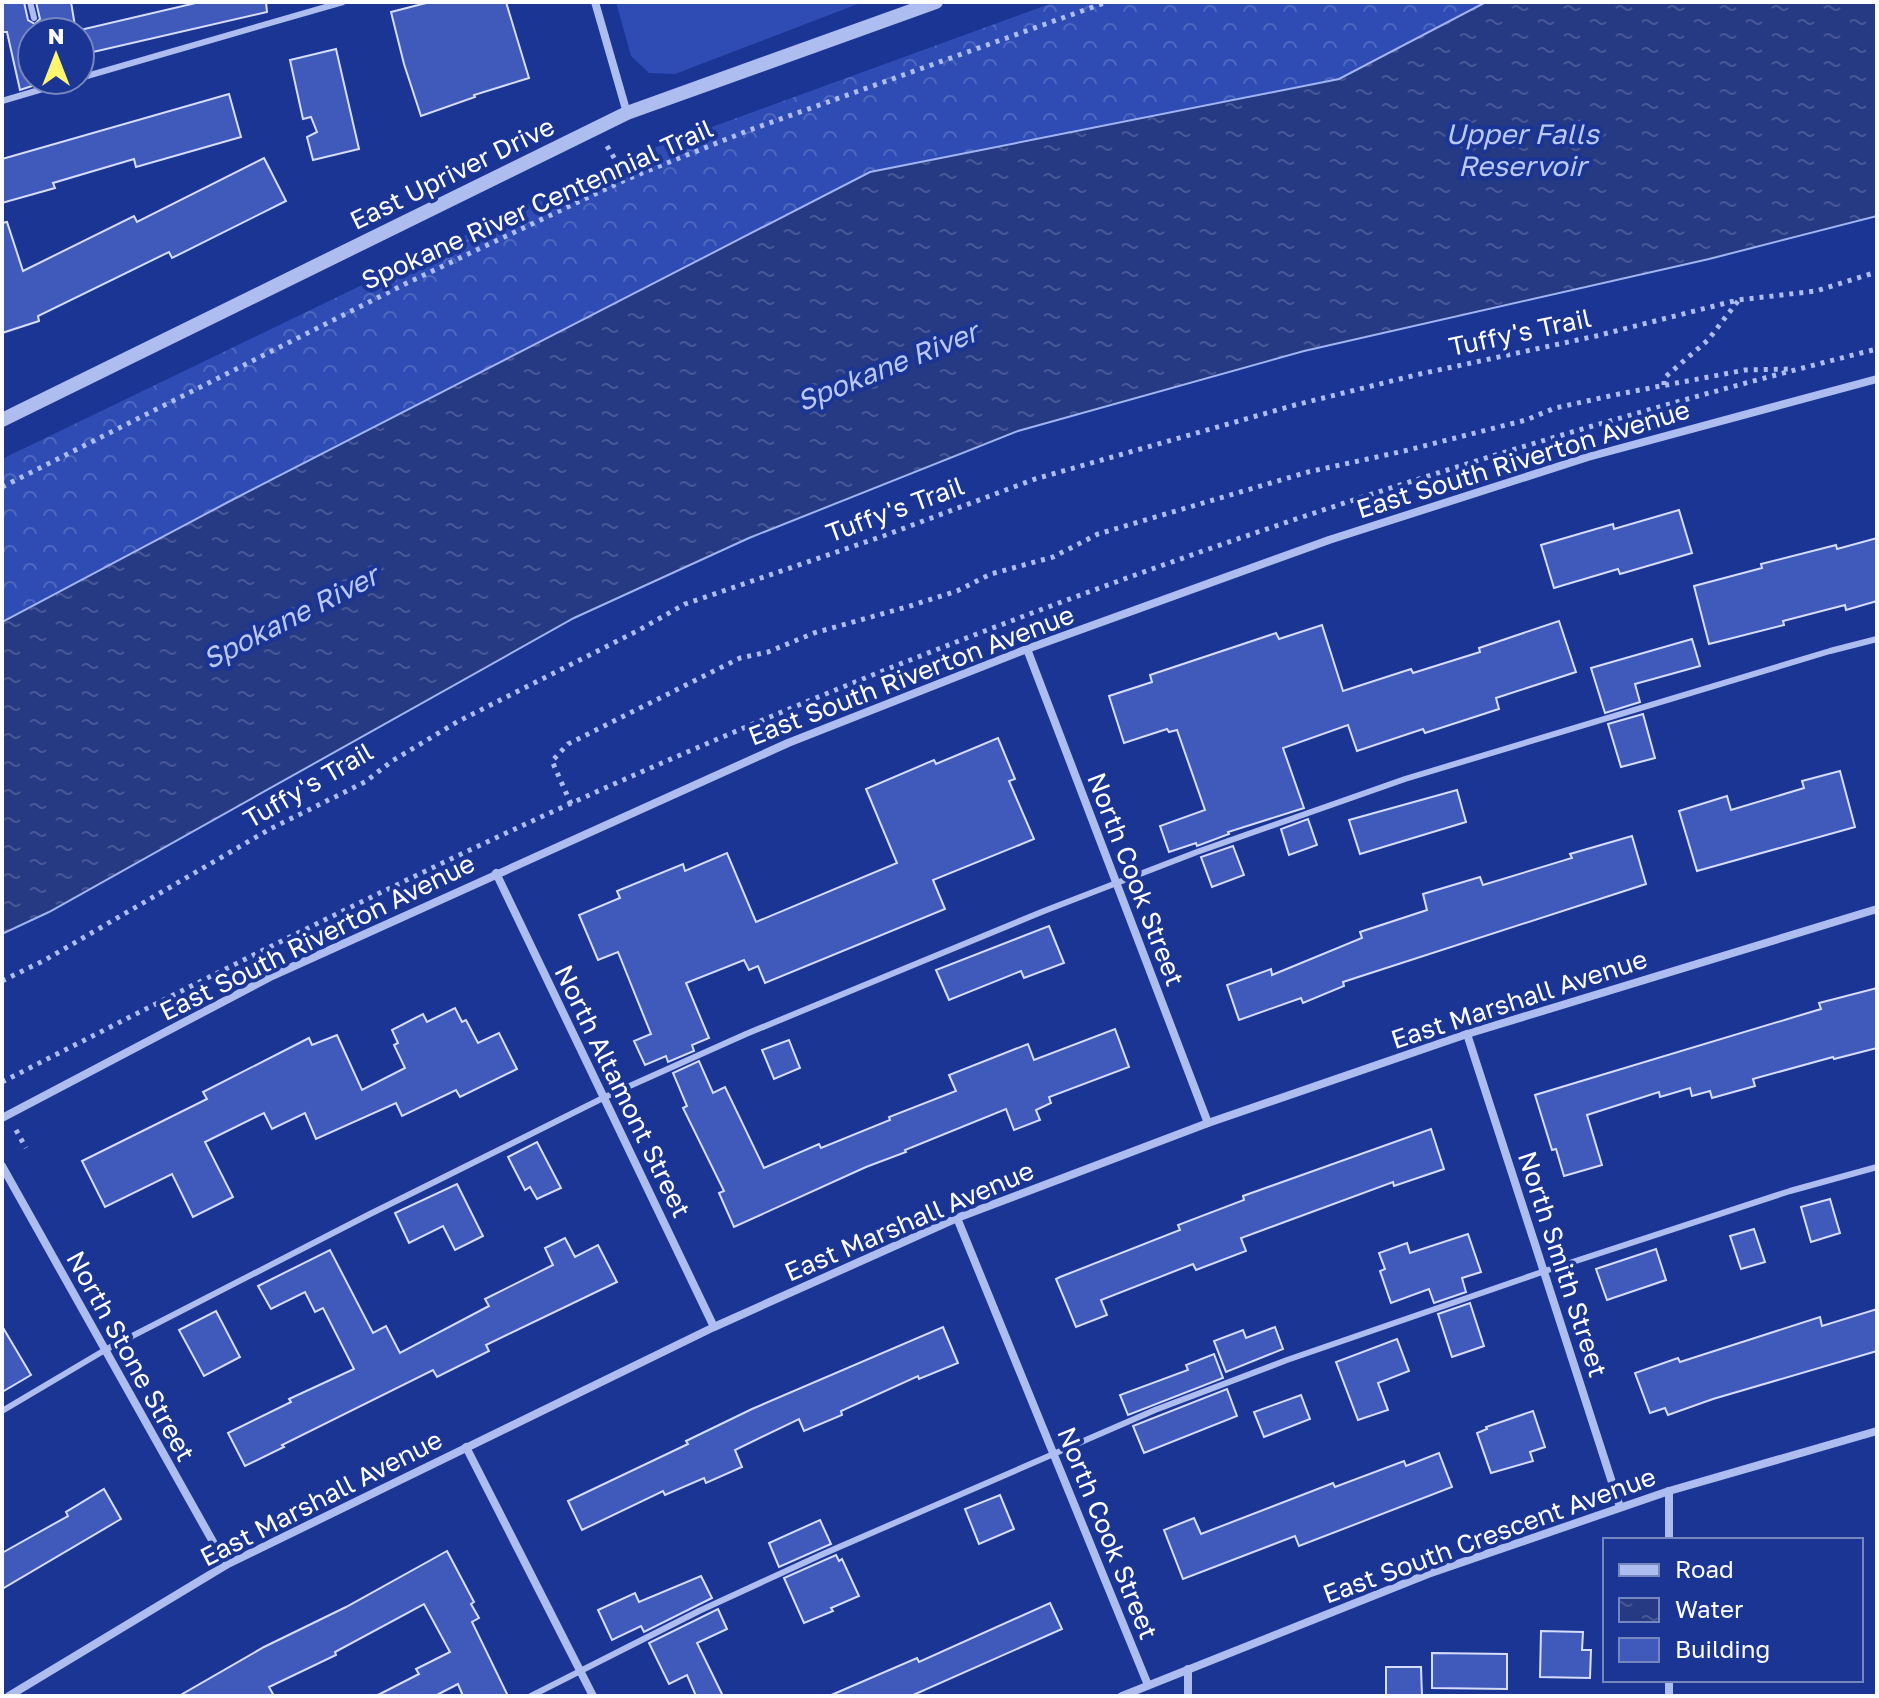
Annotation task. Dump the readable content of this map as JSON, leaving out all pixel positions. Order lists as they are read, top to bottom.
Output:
{
  "streets": {
    "street": [
      "East Upriver Drive",
      "East South Riverton Avenue",
      "North Cook Street",
      "East Marshall Avenue",
      "North Altamont Street",
      "North Smith Street",
      "North Stone Street",
      "East South Crescent Avenue"
    ],
    "path": ["Spokane River Centennial Trail", "Tuffy's Trail"]
  },
  "crossings": [
    ["East South Riverton Avenue", "North Cook Street"],
    ["East South Riverton Avenue", "North Altamont Street"],
    ["North Cook Street", "East Marshall Avenue"],
    ["North Cook Street", "East South Crescent Avenue"],
    ["East Marshall Avenue", "North Altamont Street"],
    ["East Marshall Avenue", "North Smith Street"],
    ["East Marshall Avenue", "North Stone Street"],
    ["North Smith Street", "East South Crescent Avenue"]
  ],
  "water": ["Upper Falls Reservoir", "Spokane River"],
  "legend": ["Road", "Water", "Building"],
  "north": "top"
}
